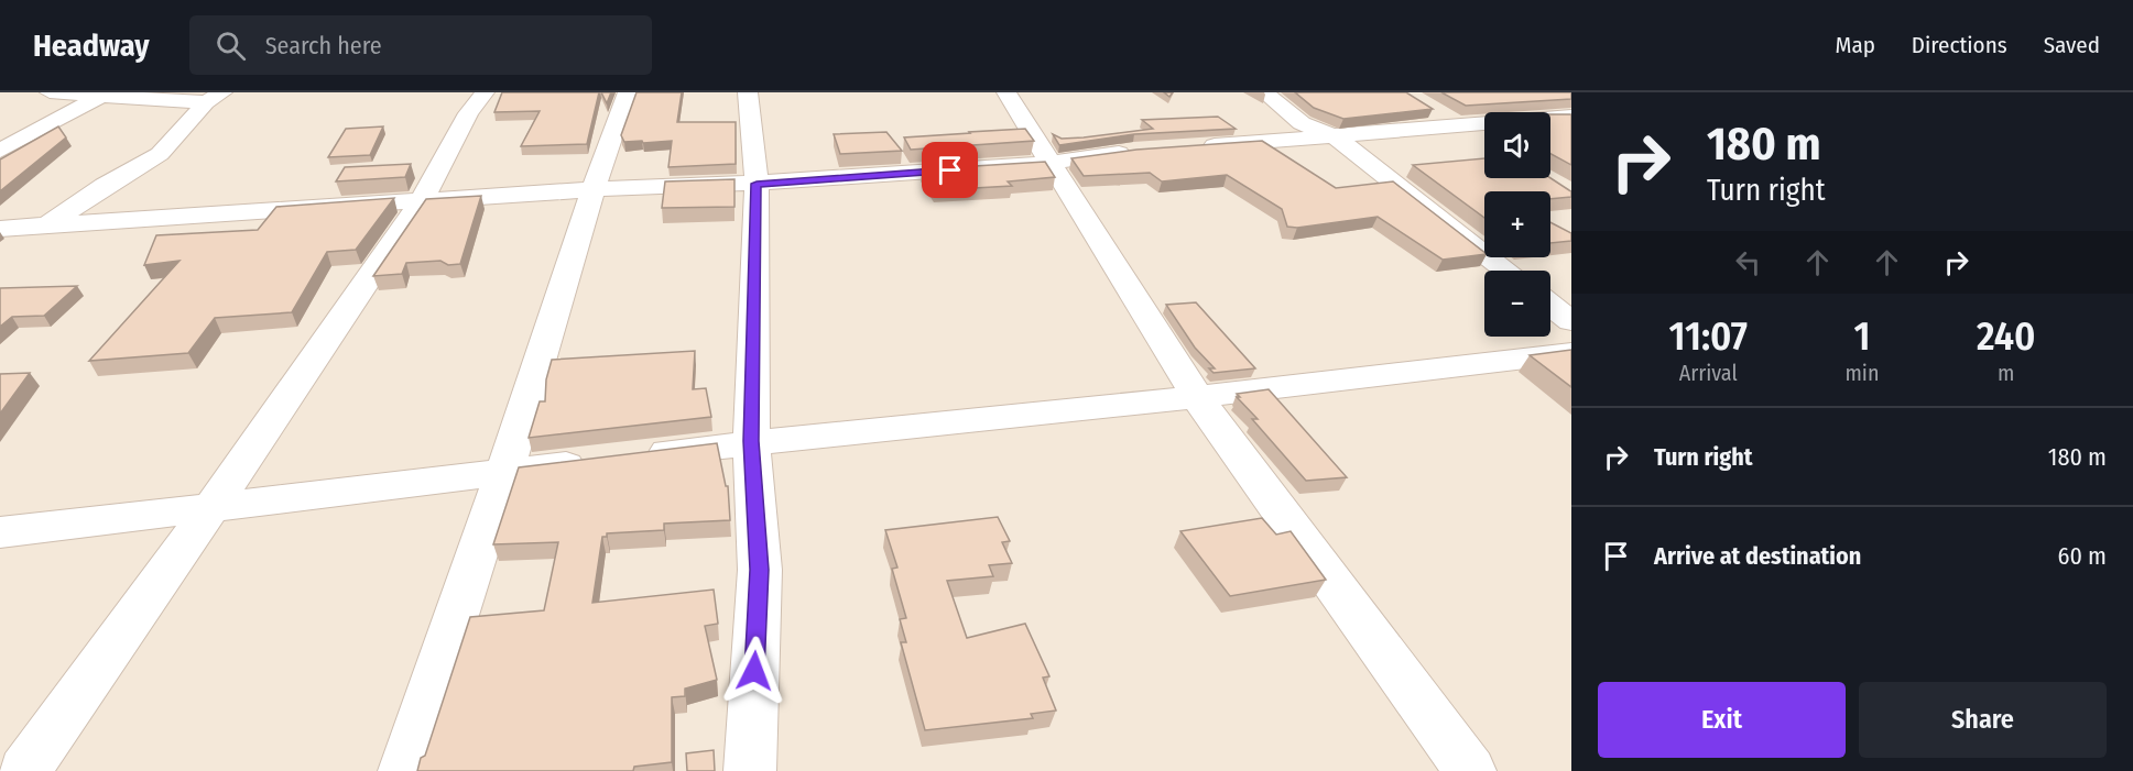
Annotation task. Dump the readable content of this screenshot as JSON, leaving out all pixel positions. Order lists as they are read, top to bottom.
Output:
{
  "page": {
    "header": "Headway",
    "search": "Search here",
    "nav": ["Map", "Directions", "Saved"],
    "turn": ["180 m", "Turn right"],
    "map_buttons": ["+", "−"],
    "eta": [
      "11:07",
      "Arrival",
      "1",
      "min",
      "240",
      "m"
    ],
    "list": [
      {
        "name": "Turn right",
        "value": "180 m"
      },
      {
        "name": "Arrive at destination",
        "value": "60 m"
      }
    ],
    "buttons": ["Exit", "Share"]
  }
}
